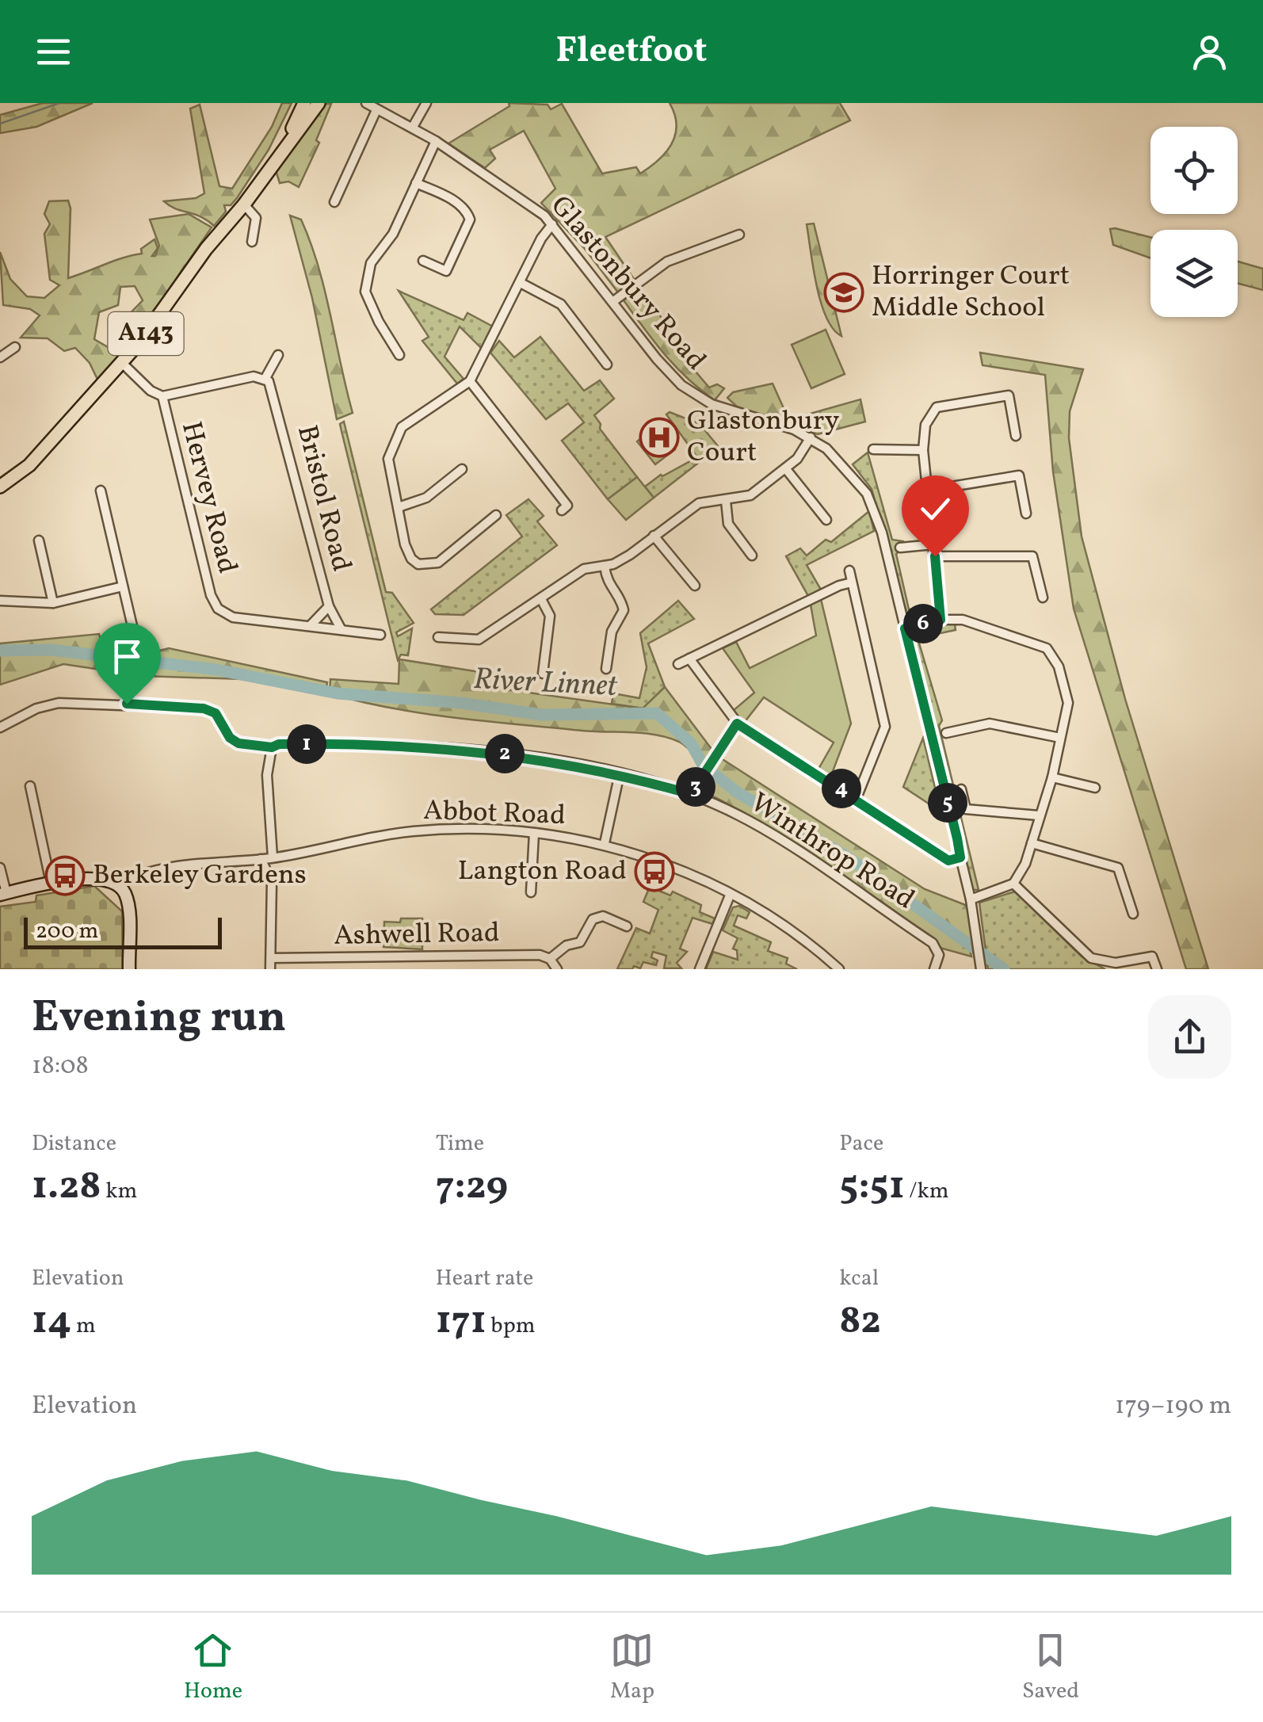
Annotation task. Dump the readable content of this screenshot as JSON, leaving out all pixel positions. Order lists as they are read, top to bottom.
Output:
{
  "streets": {
    "main road": ["A143"],
    "street": [
      "Glastonbury Road",
      "Hervey Road",
      "Bristol Road",
      "Abbot Road",
      "Winthrop Road",
      "Ashwell Road"
    ]
  },
  "crossings": [
    ["Hervey Road", "Bristol Road"]
  ],
  "water": ["River Linnet"],
  "places": {
    "school or university": ["Horringer Court Middle School"],
    "hospital": ["Glastonbury Court"],
    "bus stop": ["Langton Road", "Berkeley Gardens"]
  },
  "scale_bar": "200 m",
  "page": {
    "header": "Fleetfoot",
    "pins": [
      "6",
      "1",
      "2",
      "3",
      "4",
      "5"
    ],
    "scale": "200 m",
    "heading": ["Evening run", "18:08"],
    "stats": [
      ["Distance", "1.28 km"],
      ["Time", "7:29"],
      ["Pace", "5:51 /km"],
      ["Elevation", "14 m"],
      ["Heart rate", "171 bpm"],
      ["kcal", "82"]
    ],
    "chart": ["Elevation", "179–190 m"],
    "tabs": ["Home", "Map", "Saved"]
  }
}
